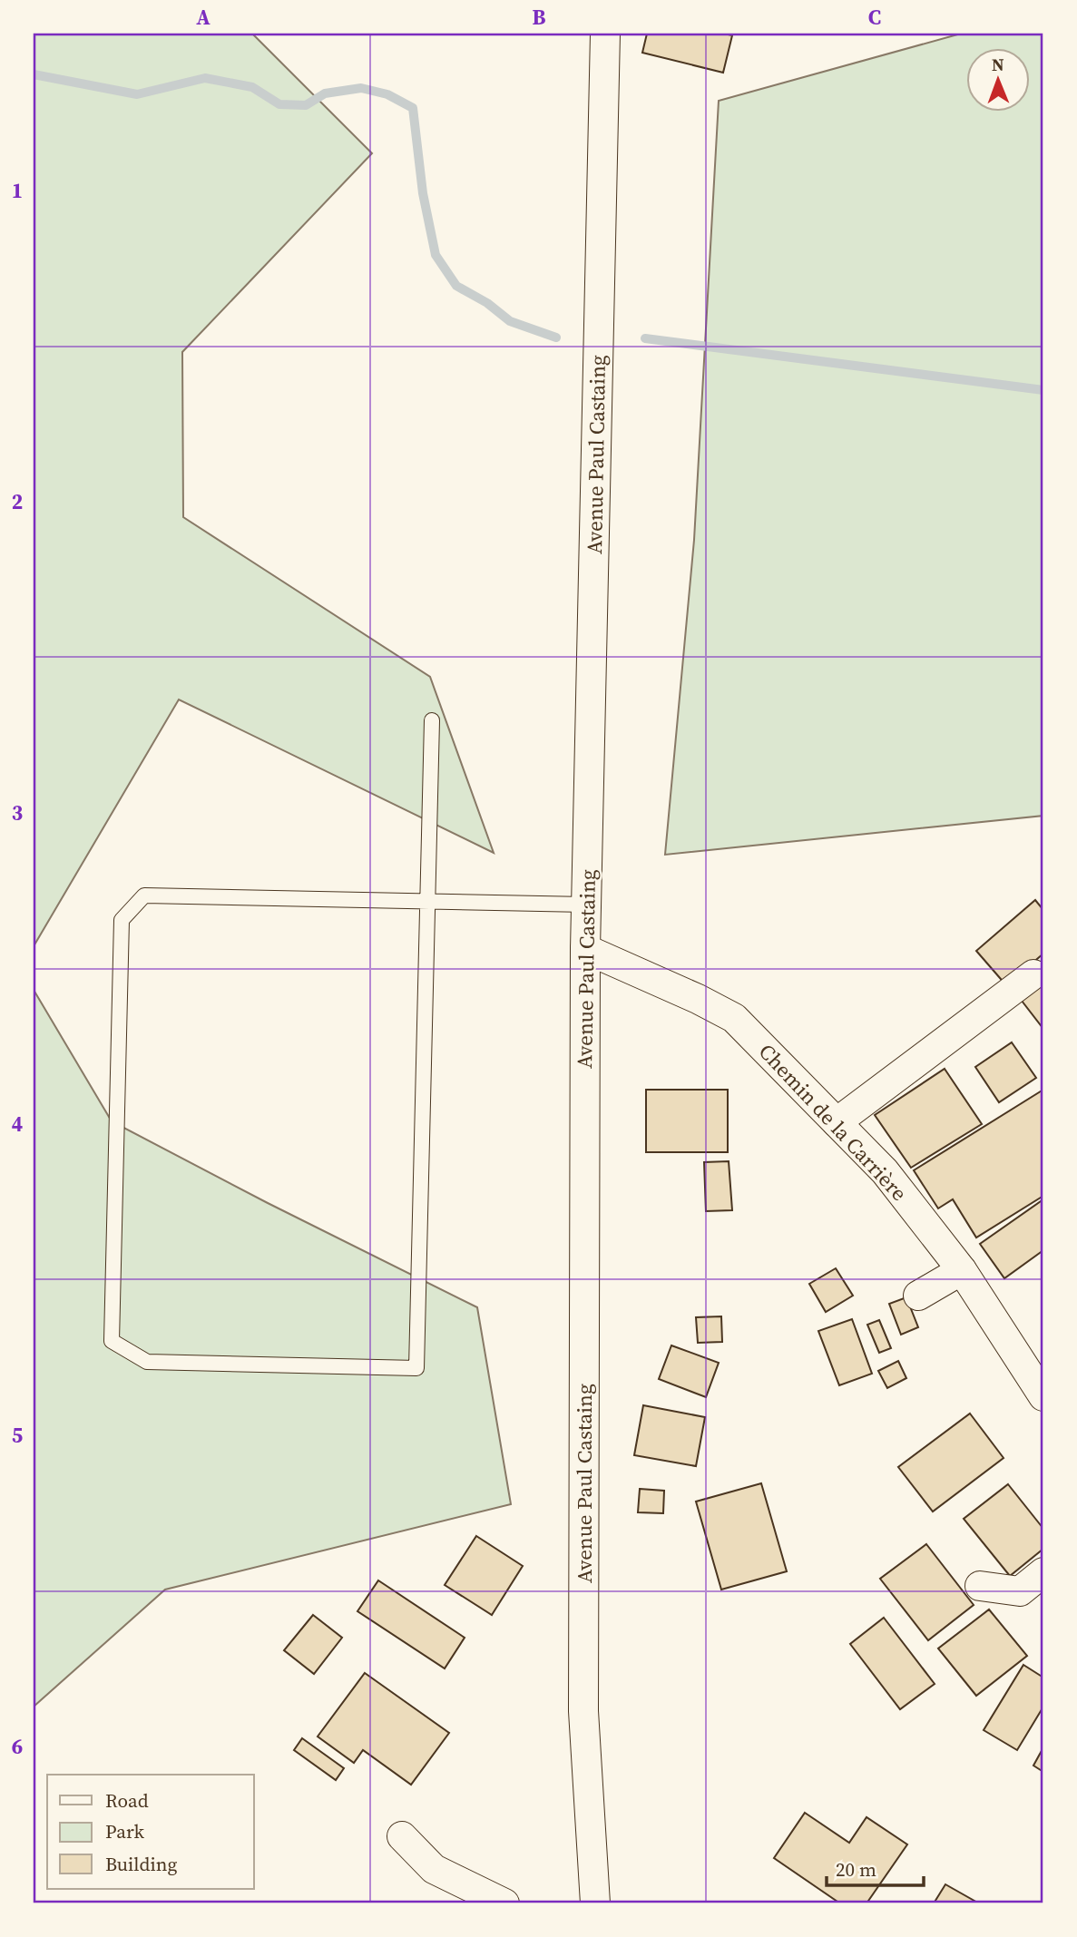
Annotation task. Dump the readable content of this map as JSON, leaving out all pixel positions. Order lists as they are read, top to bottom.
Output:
{
  "streets": {
    "street": ["Avenue Paul Castaing", "Chemin de la Carrière"]
  },
  "crossings": [
    ["Avenue Paul Castaing", "Chemin de la Carrière"]
  ],
  "legend": ["Road", "Park", "Building"],
  "scale_bar": "20 m",
  "north": "top",
  "grid": {
    "columns": ["A", "B", "C"],
    "rows": [
      "1",
      "2",
      "3",
      "4",
      "5",
      "6"
    ]
  }
}
